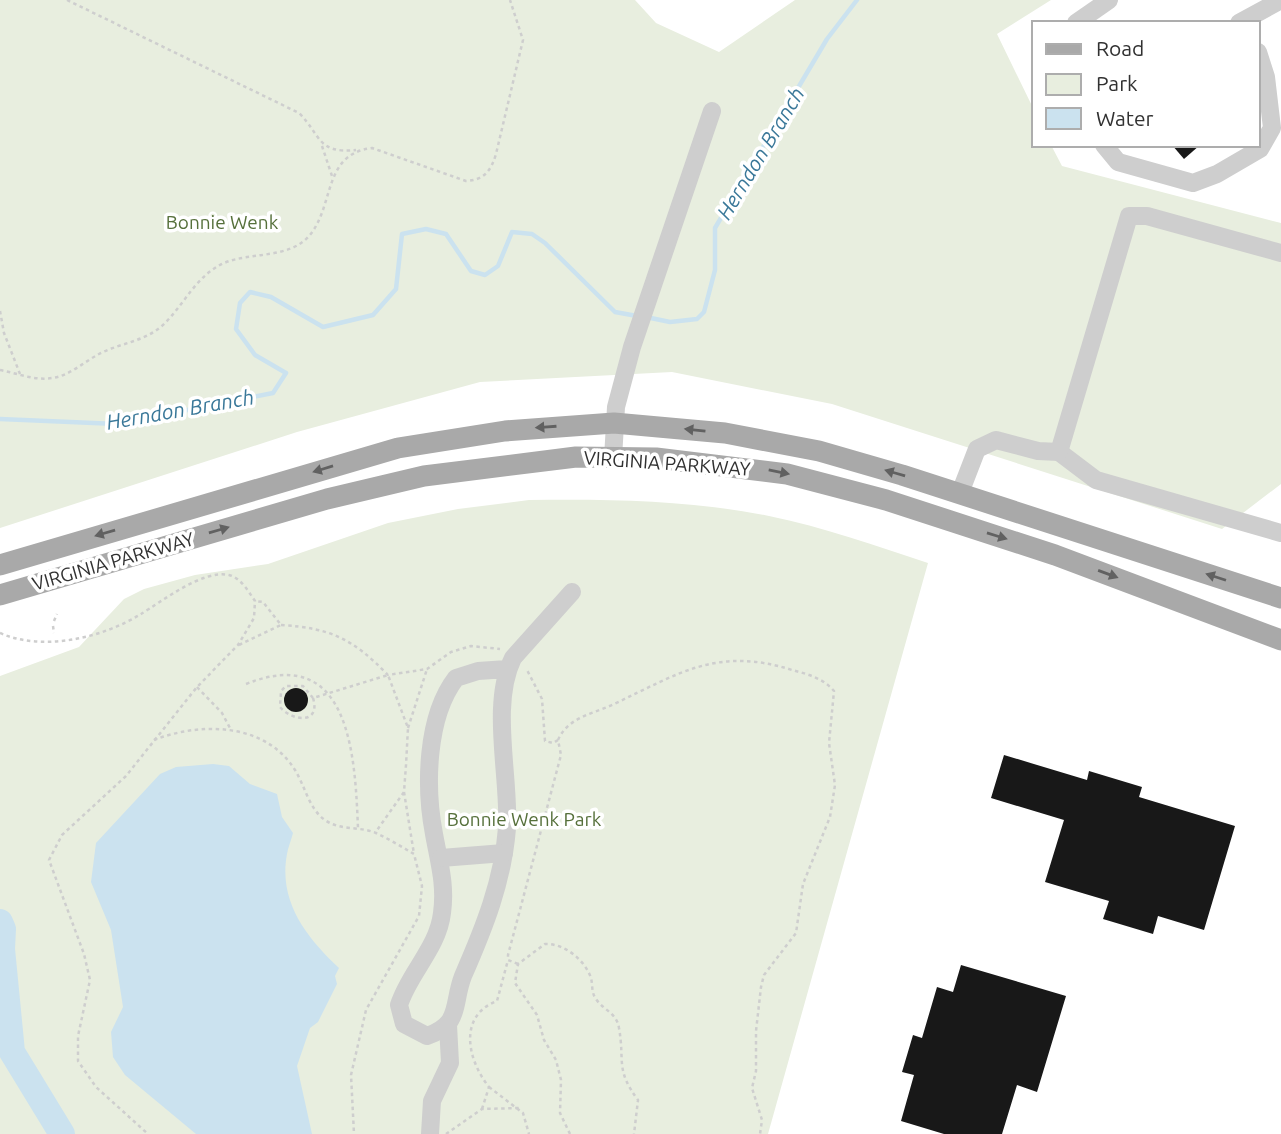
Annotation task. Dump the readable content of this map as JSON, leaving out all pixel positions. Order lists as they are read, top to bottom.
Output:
{
  "streets": {
    "main road": ["VIRGINIA PARKWAY"]
  },
  "water": ["Herndon Branch"],
  "parks": ["Bonnie Wenk", "Bonnie Wenk Park"],
  "legend": ["Road", "Park", "Water"]
}
